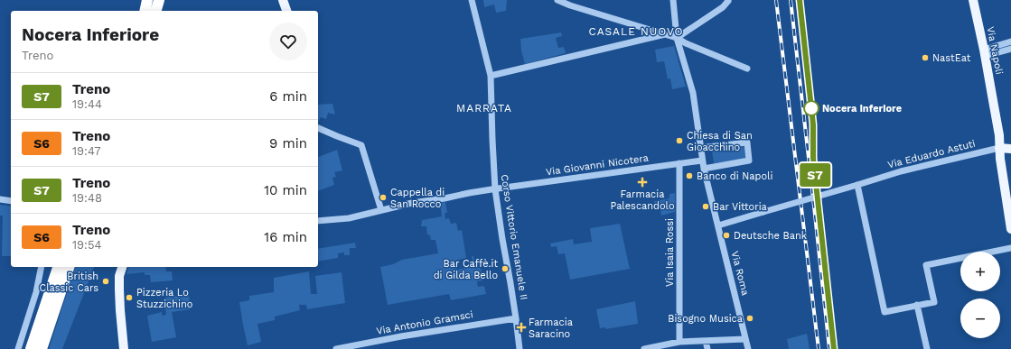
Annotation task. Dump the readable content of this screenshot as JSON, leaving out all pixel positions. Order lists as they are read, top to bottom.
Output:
{
  "streets": {
    "main road": ["Via Napoli", "Via Eduardo Astuti"],
    "street": [
      "Via Giovanni Nicotera",
      "Corso Vittorio Emanuele II",
      "Via Isaia Rossi",
      "Via Roma",
      "Via Antonio Gramsci"
    ]
  },
  "crossings": [
    ["Via Napoli", "Via Eduardo Astuti"],
    ["Via Eduardo Astuti", "Via Roma"],
    ["Via Giovanni Nicotera", "Corso Vittorio Emanuele II"],
    ["Via Giovanni Nicotera", "Via Isaia Rossi"],
    ["Via Giovanni Nicotera", "Via Roma"],
    ["Corso Vittorio Emanuele II", "Via Antonio Gramsci"]
  ],
  "districts": ["CASALE NUOVO", "MARRATA"],
  "places": {
    "other": [
      "NastEat",
      "Nocera Inferiore",
      "Chiesa di San Gioacchino",
      "Banco di Napoli",
      "Cappella di San Rocco",
      "Bar Vittoria",
      "Deutsche Bank",
      "Bar Caffè.it di Gilda Bello",
      "British Classic Cars",
      "Pizzeria Lo Stuzzichino",
      "Bisogno Musica"
    ],
    "health": ["Farmacia Palescandolo", "Farmacia Saracino"]
  },
  "page": {
    "on_map": "S7",
    "heading": ["Nocera Inferiore", "Treno"],
    "list": [
      {
        "mark": "S7",
        "name": "Treno",
        "note": "19:44",
        "value": "6 min"
      },
      {
        "mark": "S6",
        "name": "Treno",
        "note": "19:47",
        "value": "9 min"
      },
      {
        "mark": "S7",
        "name": "Treno",
        "note": "19:48",
        "value": "10 min"
      },
      {
        "mark": "S6",
        "name": "Treno",
        "note": "19:54",
        "value": "16 min"
      }
    ],
    "map_buttons": ["+", "−"]
  }
}
